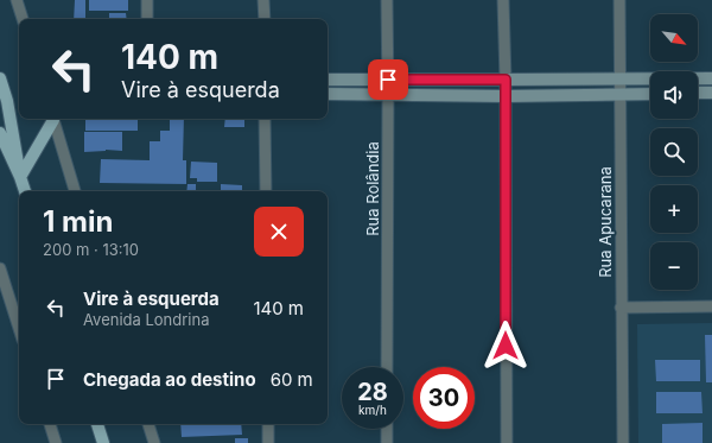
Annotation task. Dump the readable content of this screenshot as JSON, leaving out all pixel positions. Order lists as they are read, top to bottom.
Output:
{
  "streets": {
    "street": ["Rua Rolândia", "Rua Apucarana"]
  },
  "north": "bottom right",
  "page": {
    "map_buttons": ["+", "−"],
    "turn": ["140 m", "Vire à esquerda"],
    "heading": ["1 min", "200 m · 13:10"],
    "list": [
      {
        "name": "Vire à esquerda",
        "note": "Avenida Londrina",
        "value": "140 m"
      },
      {
        "name": "Chegada ao destino",
        "value": "60 m"
      }
    ],
    "speed": "28 km/h",
    "limit": "30"
  }
}
